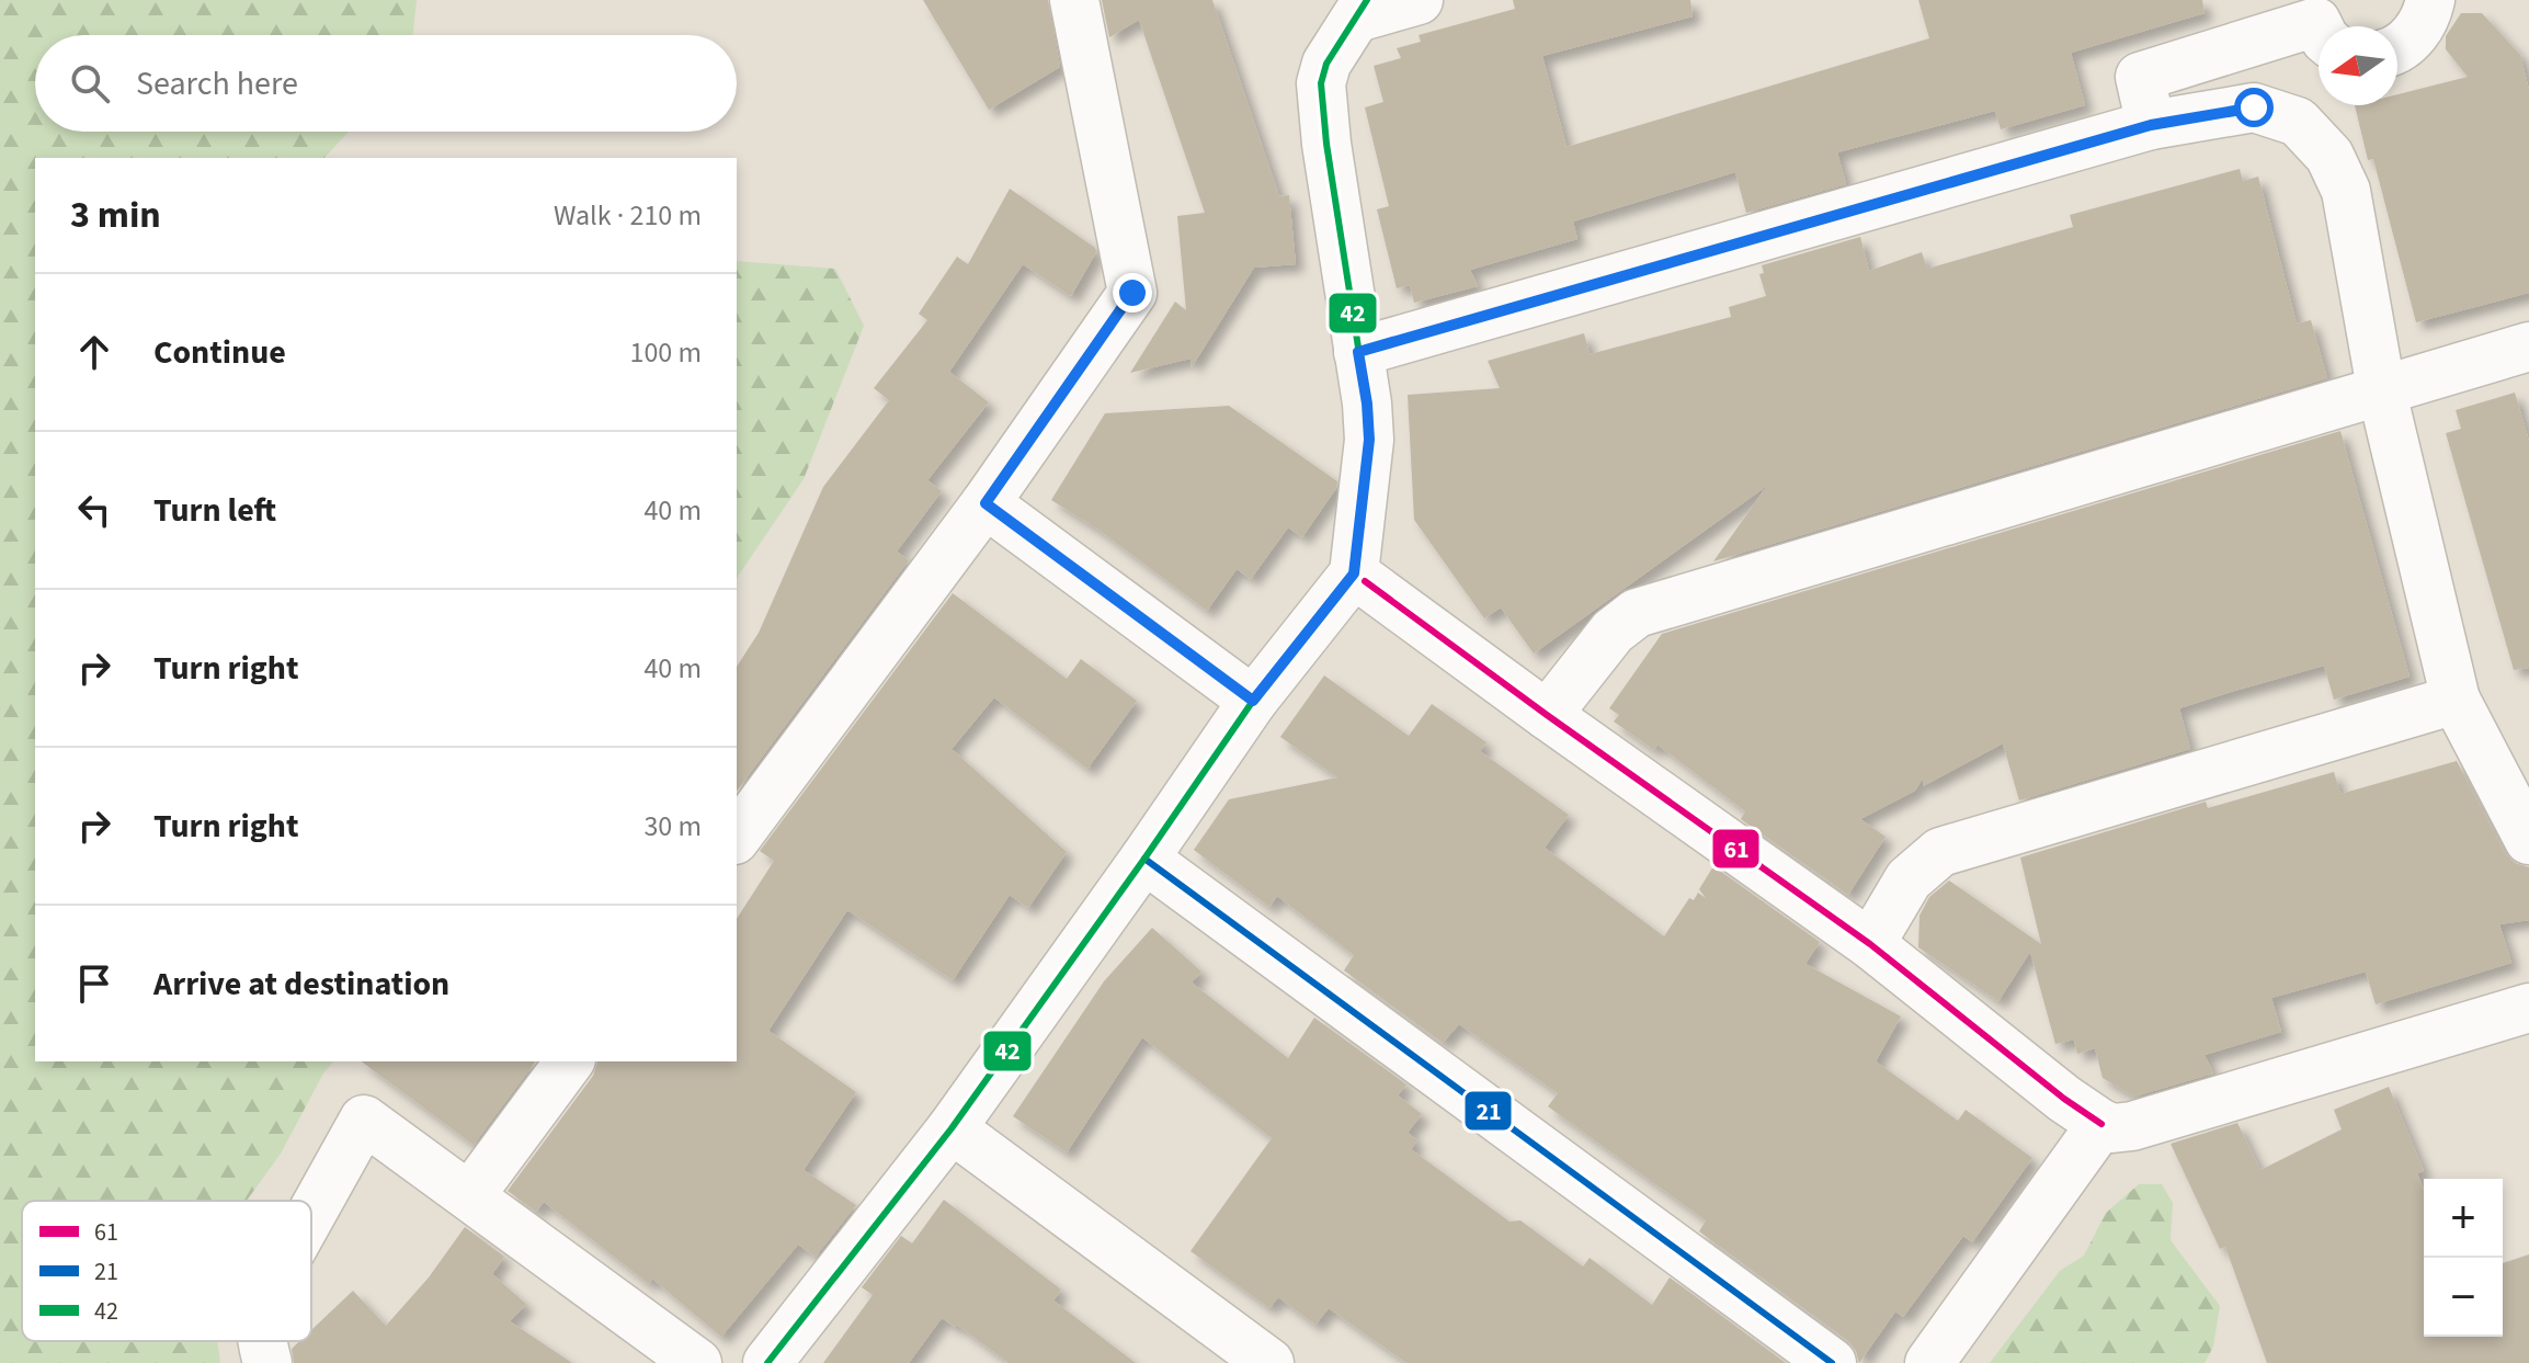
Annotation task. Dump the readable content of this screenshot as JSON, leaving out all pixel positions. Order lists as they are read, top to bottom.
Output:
{
  "lines": ["transit line 42", "transit line 61", "transit line 21"],
  "legend": ["61", "21", "42"],
  "north": "left",
  "page": {
    "search": "Search here",
    "heading": ["3 min", "Walk · 210 m"],
    "list": [
      ["Continue", "100 m"],
      ["Turn left", "40 m"],
      ["Turn right", "40 m"],
      ["Turn right", "30 m"],
      "Arrive at destination"
    ],
    "map_buttons": ["+", "−"]
  }
}
